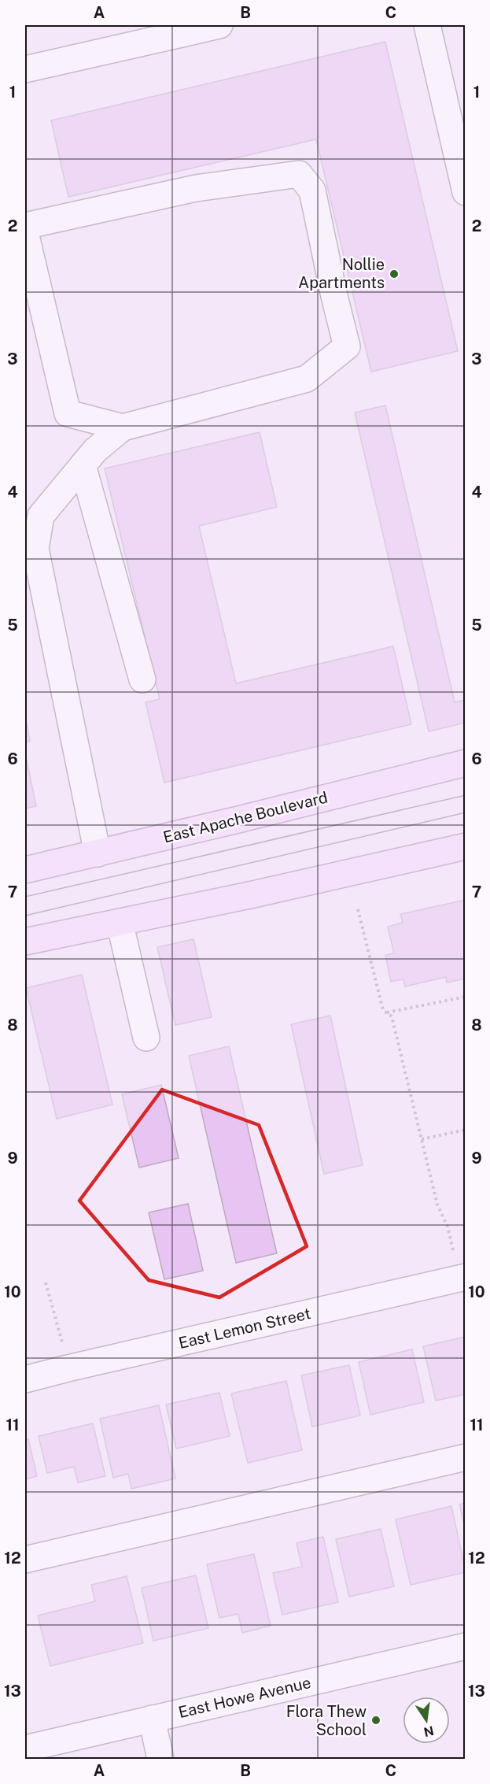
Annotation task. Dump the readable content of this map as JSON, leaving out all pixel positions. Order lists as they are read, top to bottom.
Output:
{
  "streets": {
    "main road": ["East Apache Boulevard"],
    "street": ["East Lemon Street", "East Howe Avenue"]
  },
  "places": ["Nollie Apartments", "Flora Thew School"],
  "north": "bottom",
  "grid": {
    "columns": ["A", "B", "C"],
    "rows": [
      "1",
      "2",
      "3",
      "4",
      "5",
      "6",
      "7",
      "8",
      "9",
      "10",
      "11",
      "12",
      "13"
    ]
  }
}
